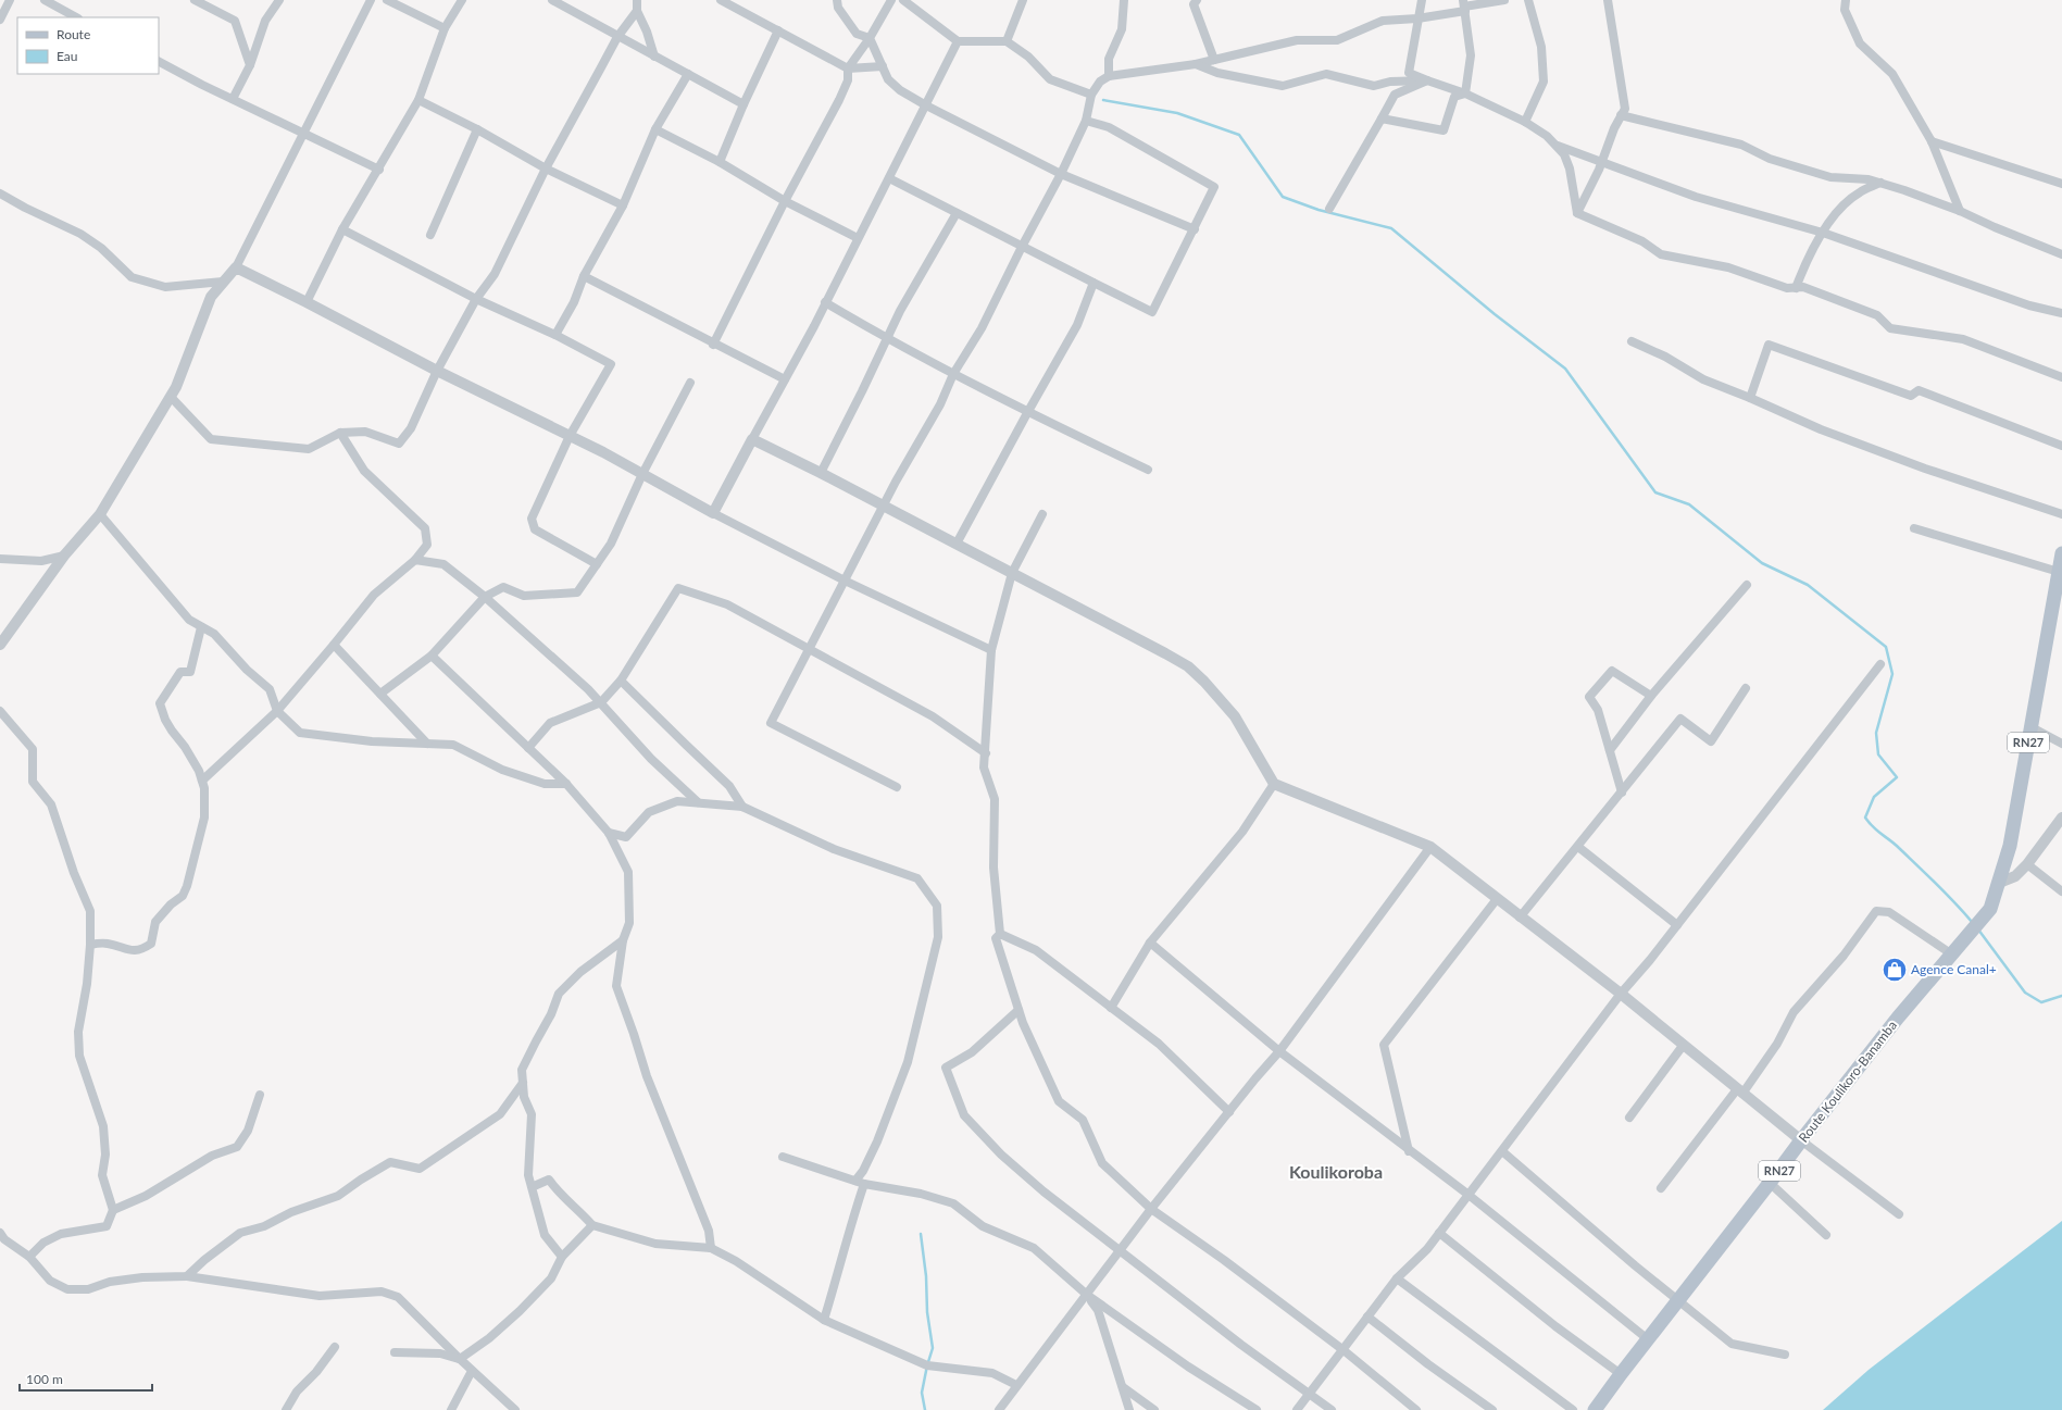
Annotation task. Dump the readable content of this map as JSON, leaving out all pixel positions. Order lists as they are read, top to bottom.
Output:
{
  "streets": {
    "main road": ["RN27", "Route Koulikoro-Banamba"]
  },
  "crossings": [
    ["RN27", "Route Koulikoro-Banamba"]
  ],
  "districts": ["Koulikoroba"],
  "places": {
    "shop": ["Agence Canal+"]
  },
  "legend": ["Route", "Eau"],
  "scale_bar": "100 m"
}
